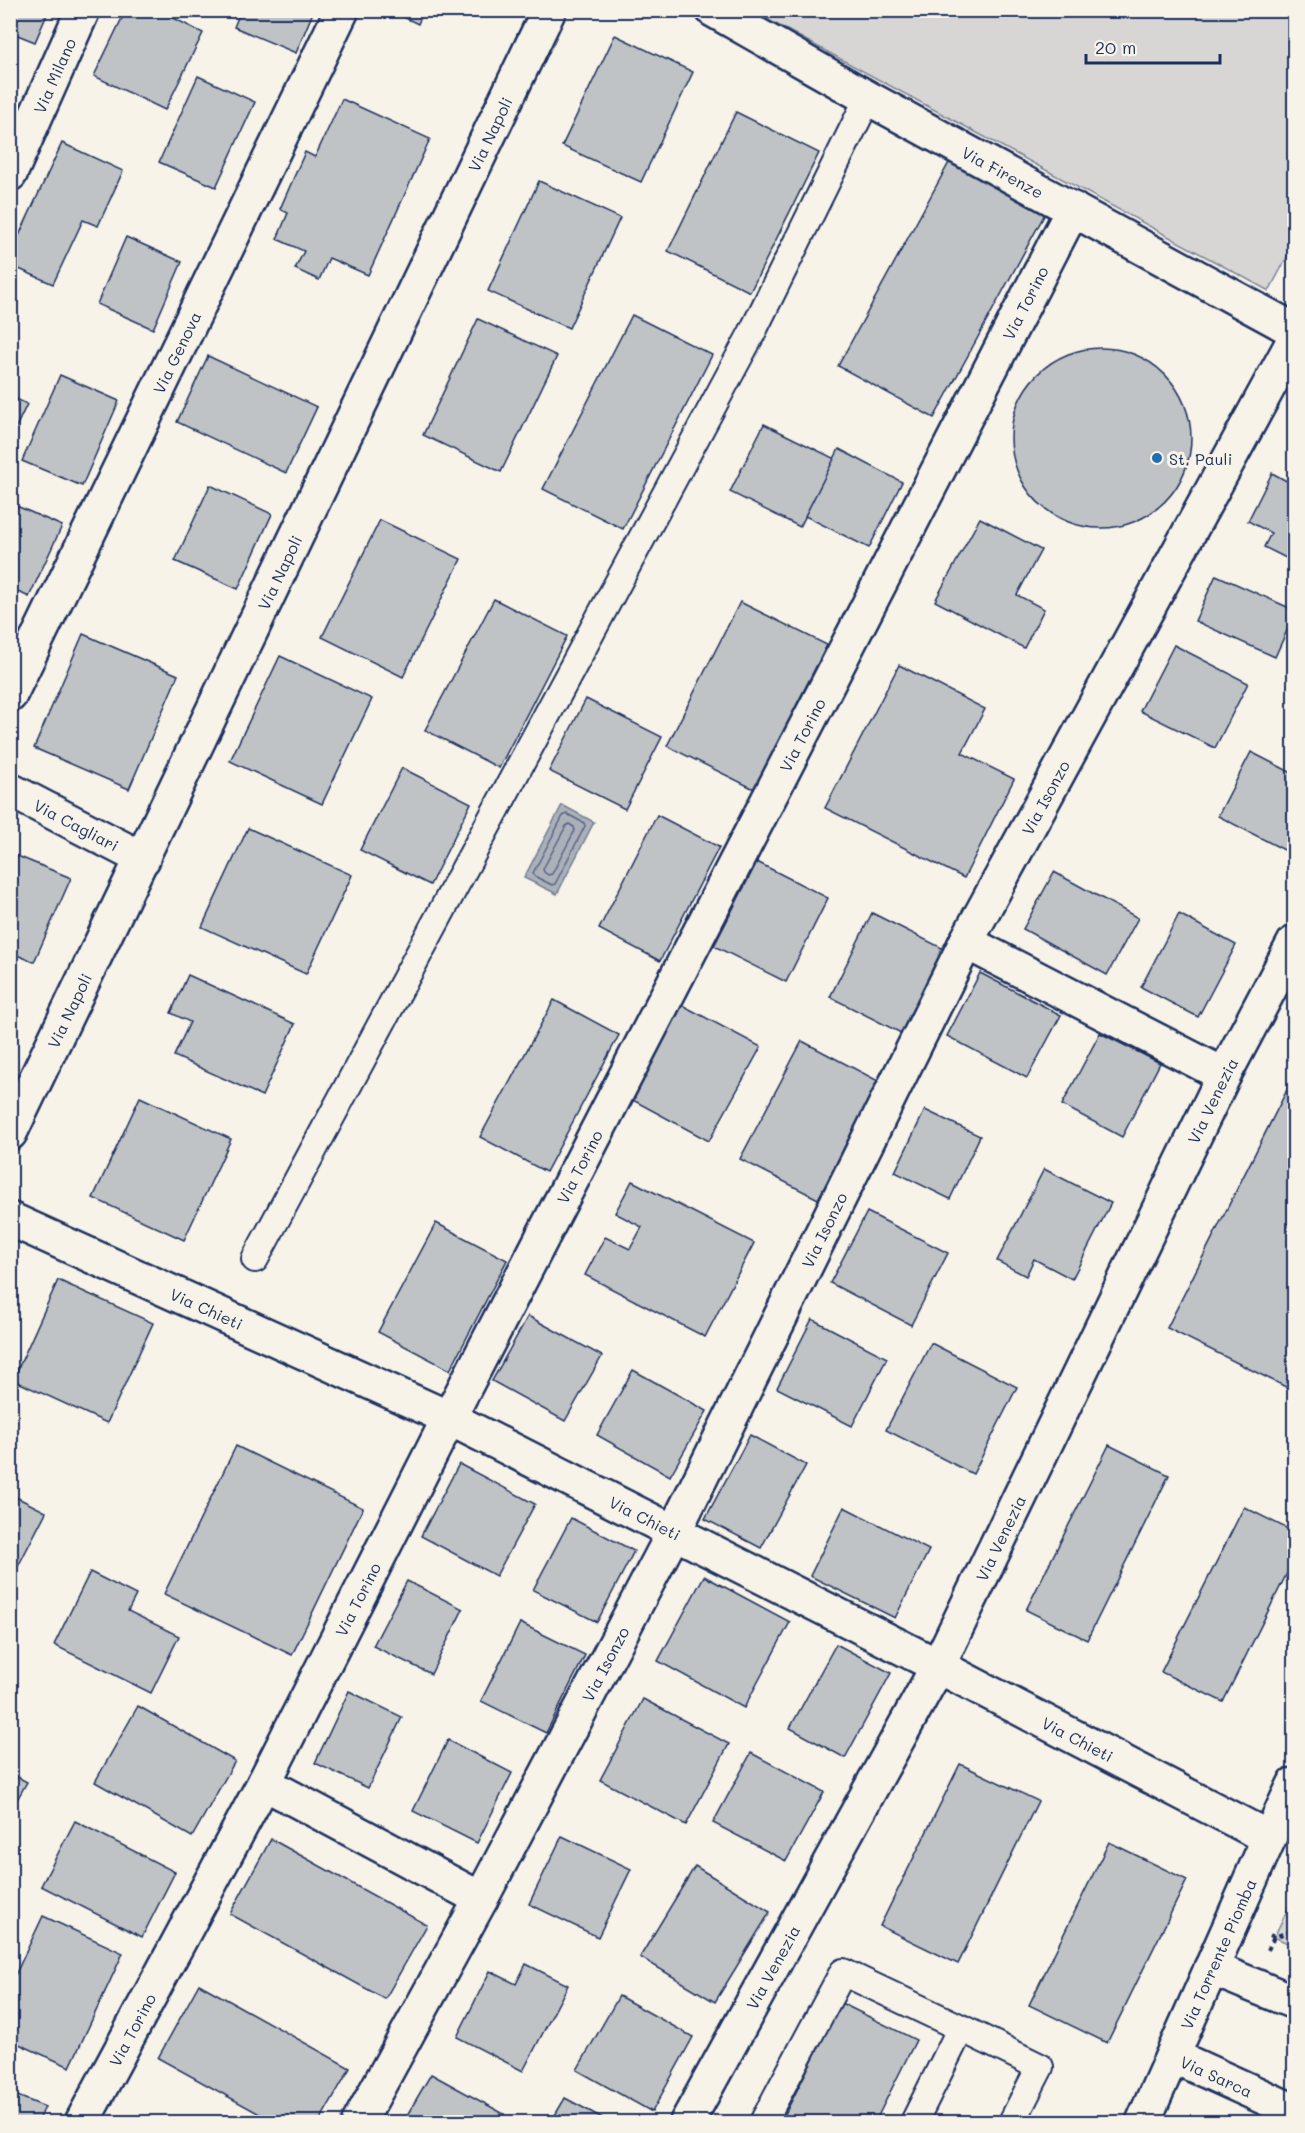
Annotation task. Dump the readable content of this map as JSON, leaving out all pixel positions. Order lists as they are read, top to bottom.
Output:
{
  "streets": {
    "street": [
      "Via Milano",
      "Via Napoli",
      "Via Firenze",
      "Via Torino",
      "Via Genova",
      "Via Isonzo",
      "Via Cagliari",
      "Via Venezia",
      "Via Chieti",
      "Via Torrente Piomba",
      "Via Sarca"
    ]
  },
  "crossings": [
    ["Via Napoli", "Via Cagliari"],
    ["Via Firenze", "Via Torino"],
    ["Via Torino", "Via Chieti"],
    ["Via Isonzo", "Via Chieti"],
    ["Via Venezia", "Via Chieti"],
    ["Via Chieti", "Via Torrente Piomba"],
    ["Via Torrente Piomba", "Via Sarca"]
  ],
  "places": ["St. Pauli"],
  "scale_bar": "20 m"
}
